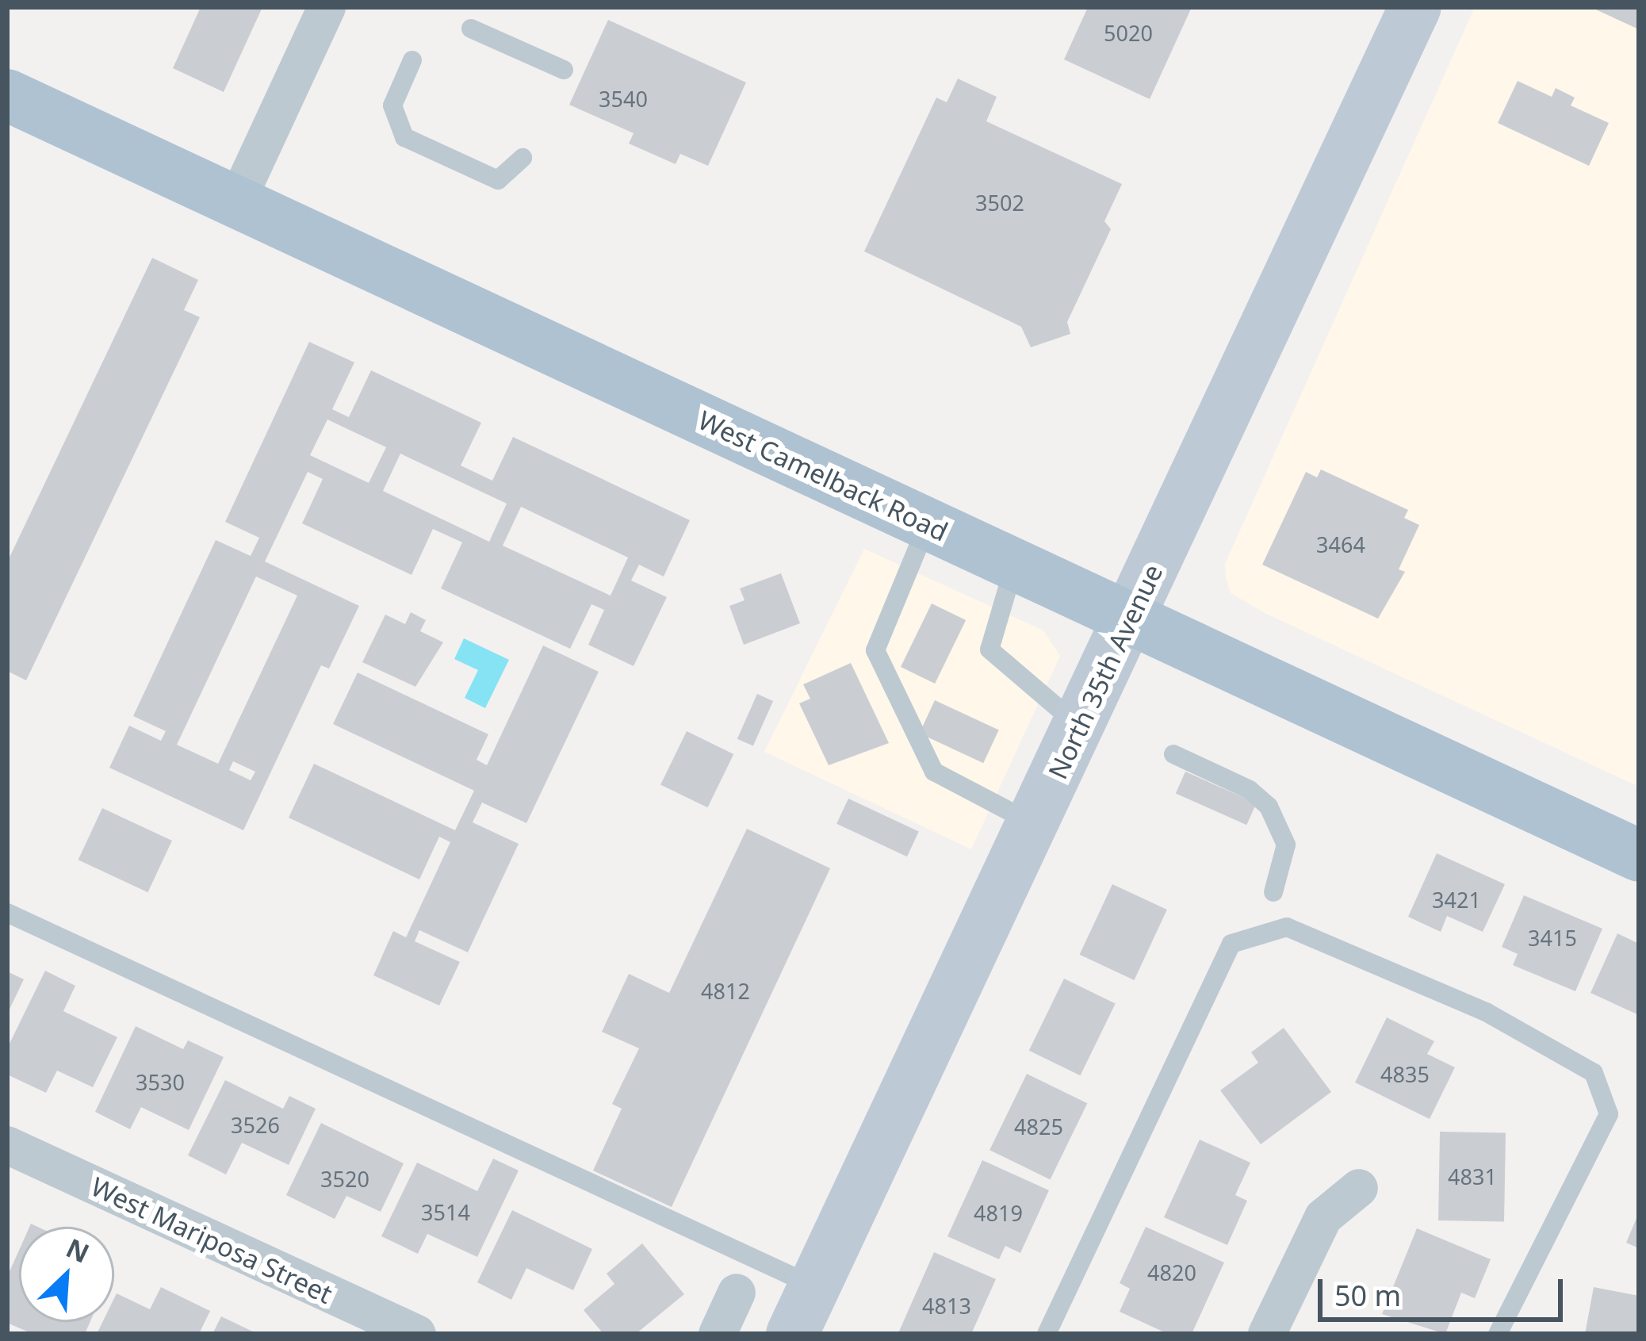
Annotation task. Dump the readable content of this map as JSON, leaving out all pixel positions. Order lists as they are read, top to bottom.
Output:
{
  "streets": {
    "main road": ["West Camelback Road", "North 35th Avenue"],
    "street": ["West Mariposa Street"]
  },
  "crossings": [
    ["West Camelback Road", "North 35th Avenue"]
  ],
  "house_numbers": [
    "5020",
    "3540",
    "3502",
    "3464",
    "3421",
    "3415",
    "4812",
    "4835",
    "3530",
    "3526",
    "4825",
    "4831",
    "3520",
    "3514",
    "4819",
    "4820",
    "4813"
  ],
  "scale_bar": "50 m",
  "north": "top right"
}
